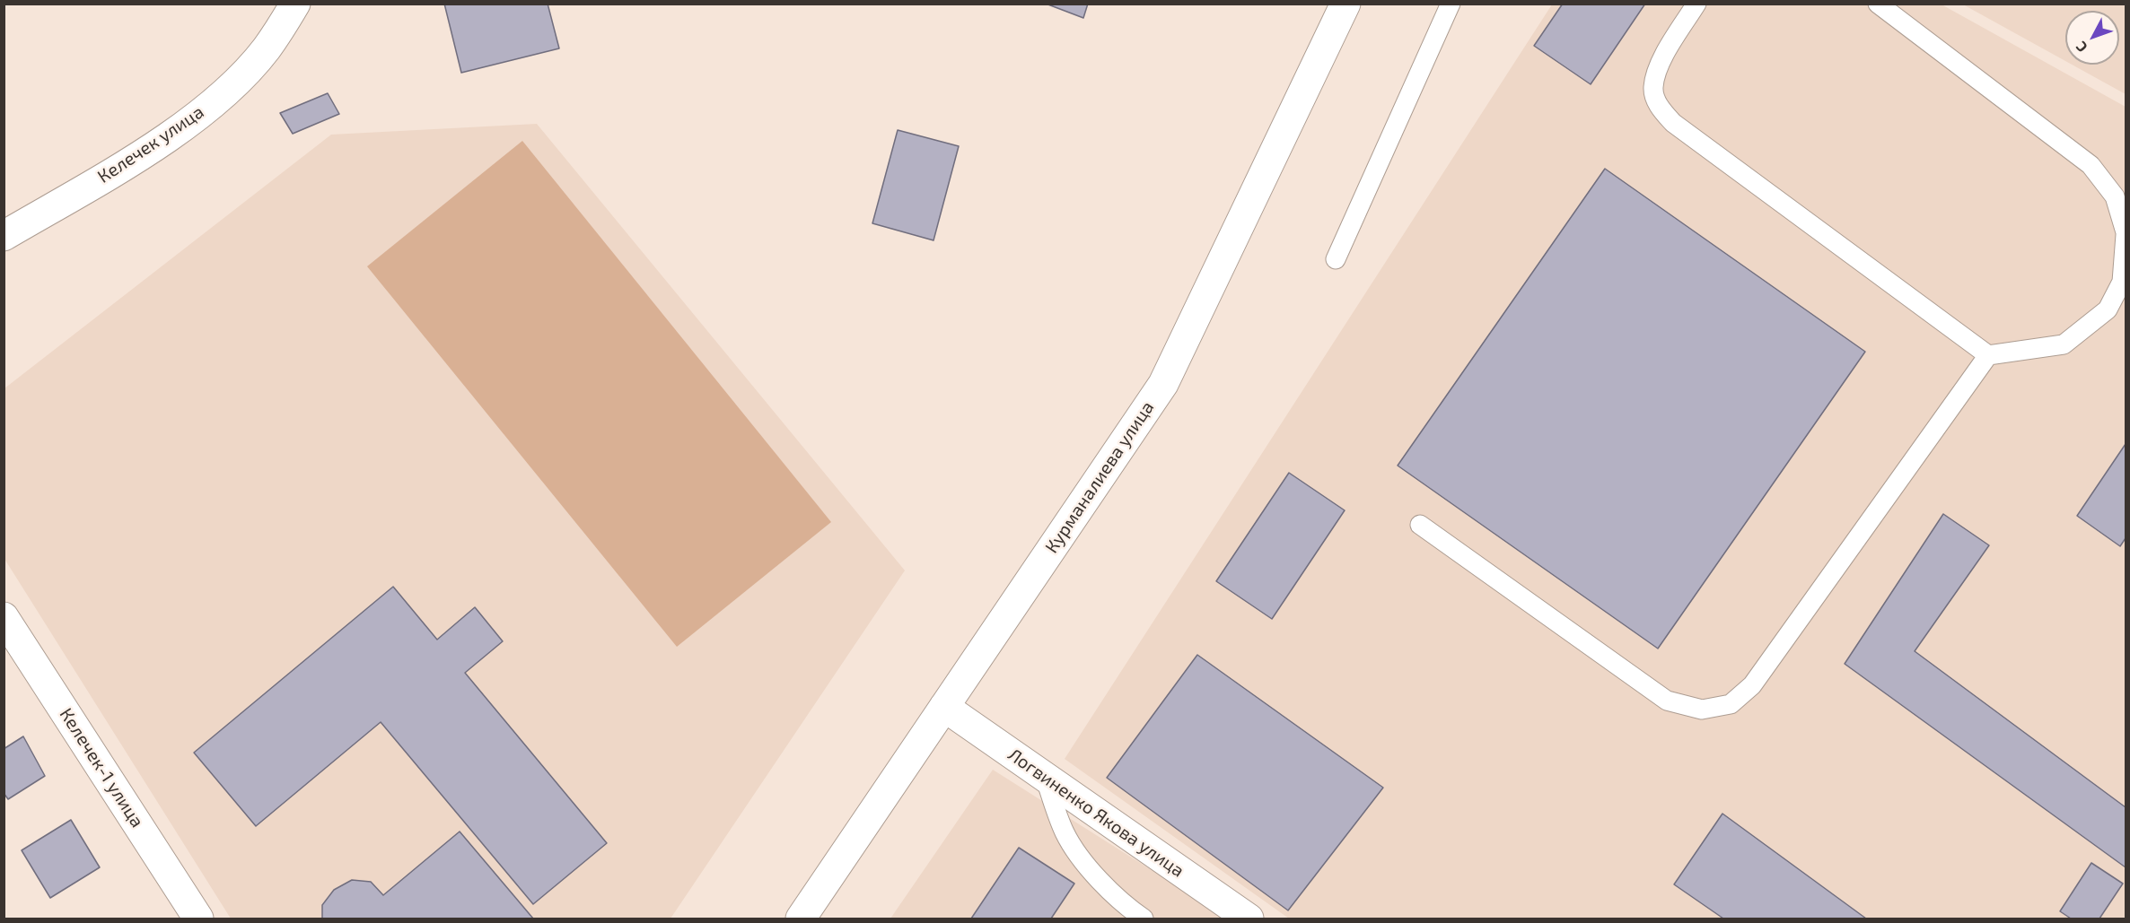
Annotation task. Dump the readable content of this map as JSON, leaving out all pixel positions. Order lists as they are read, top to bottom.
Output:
{
  "streets": {
    "street": [
      "Келечек улица",
      "Курманалиева улица",
      "Келечек-1 улица",
      "Логвиненко Якова улица"
    ]
  },
  "crossings": [
    ["Курманалиева улица", "Логвиненко Якова улица"]
  ],
  "north": "bottom left"
}
